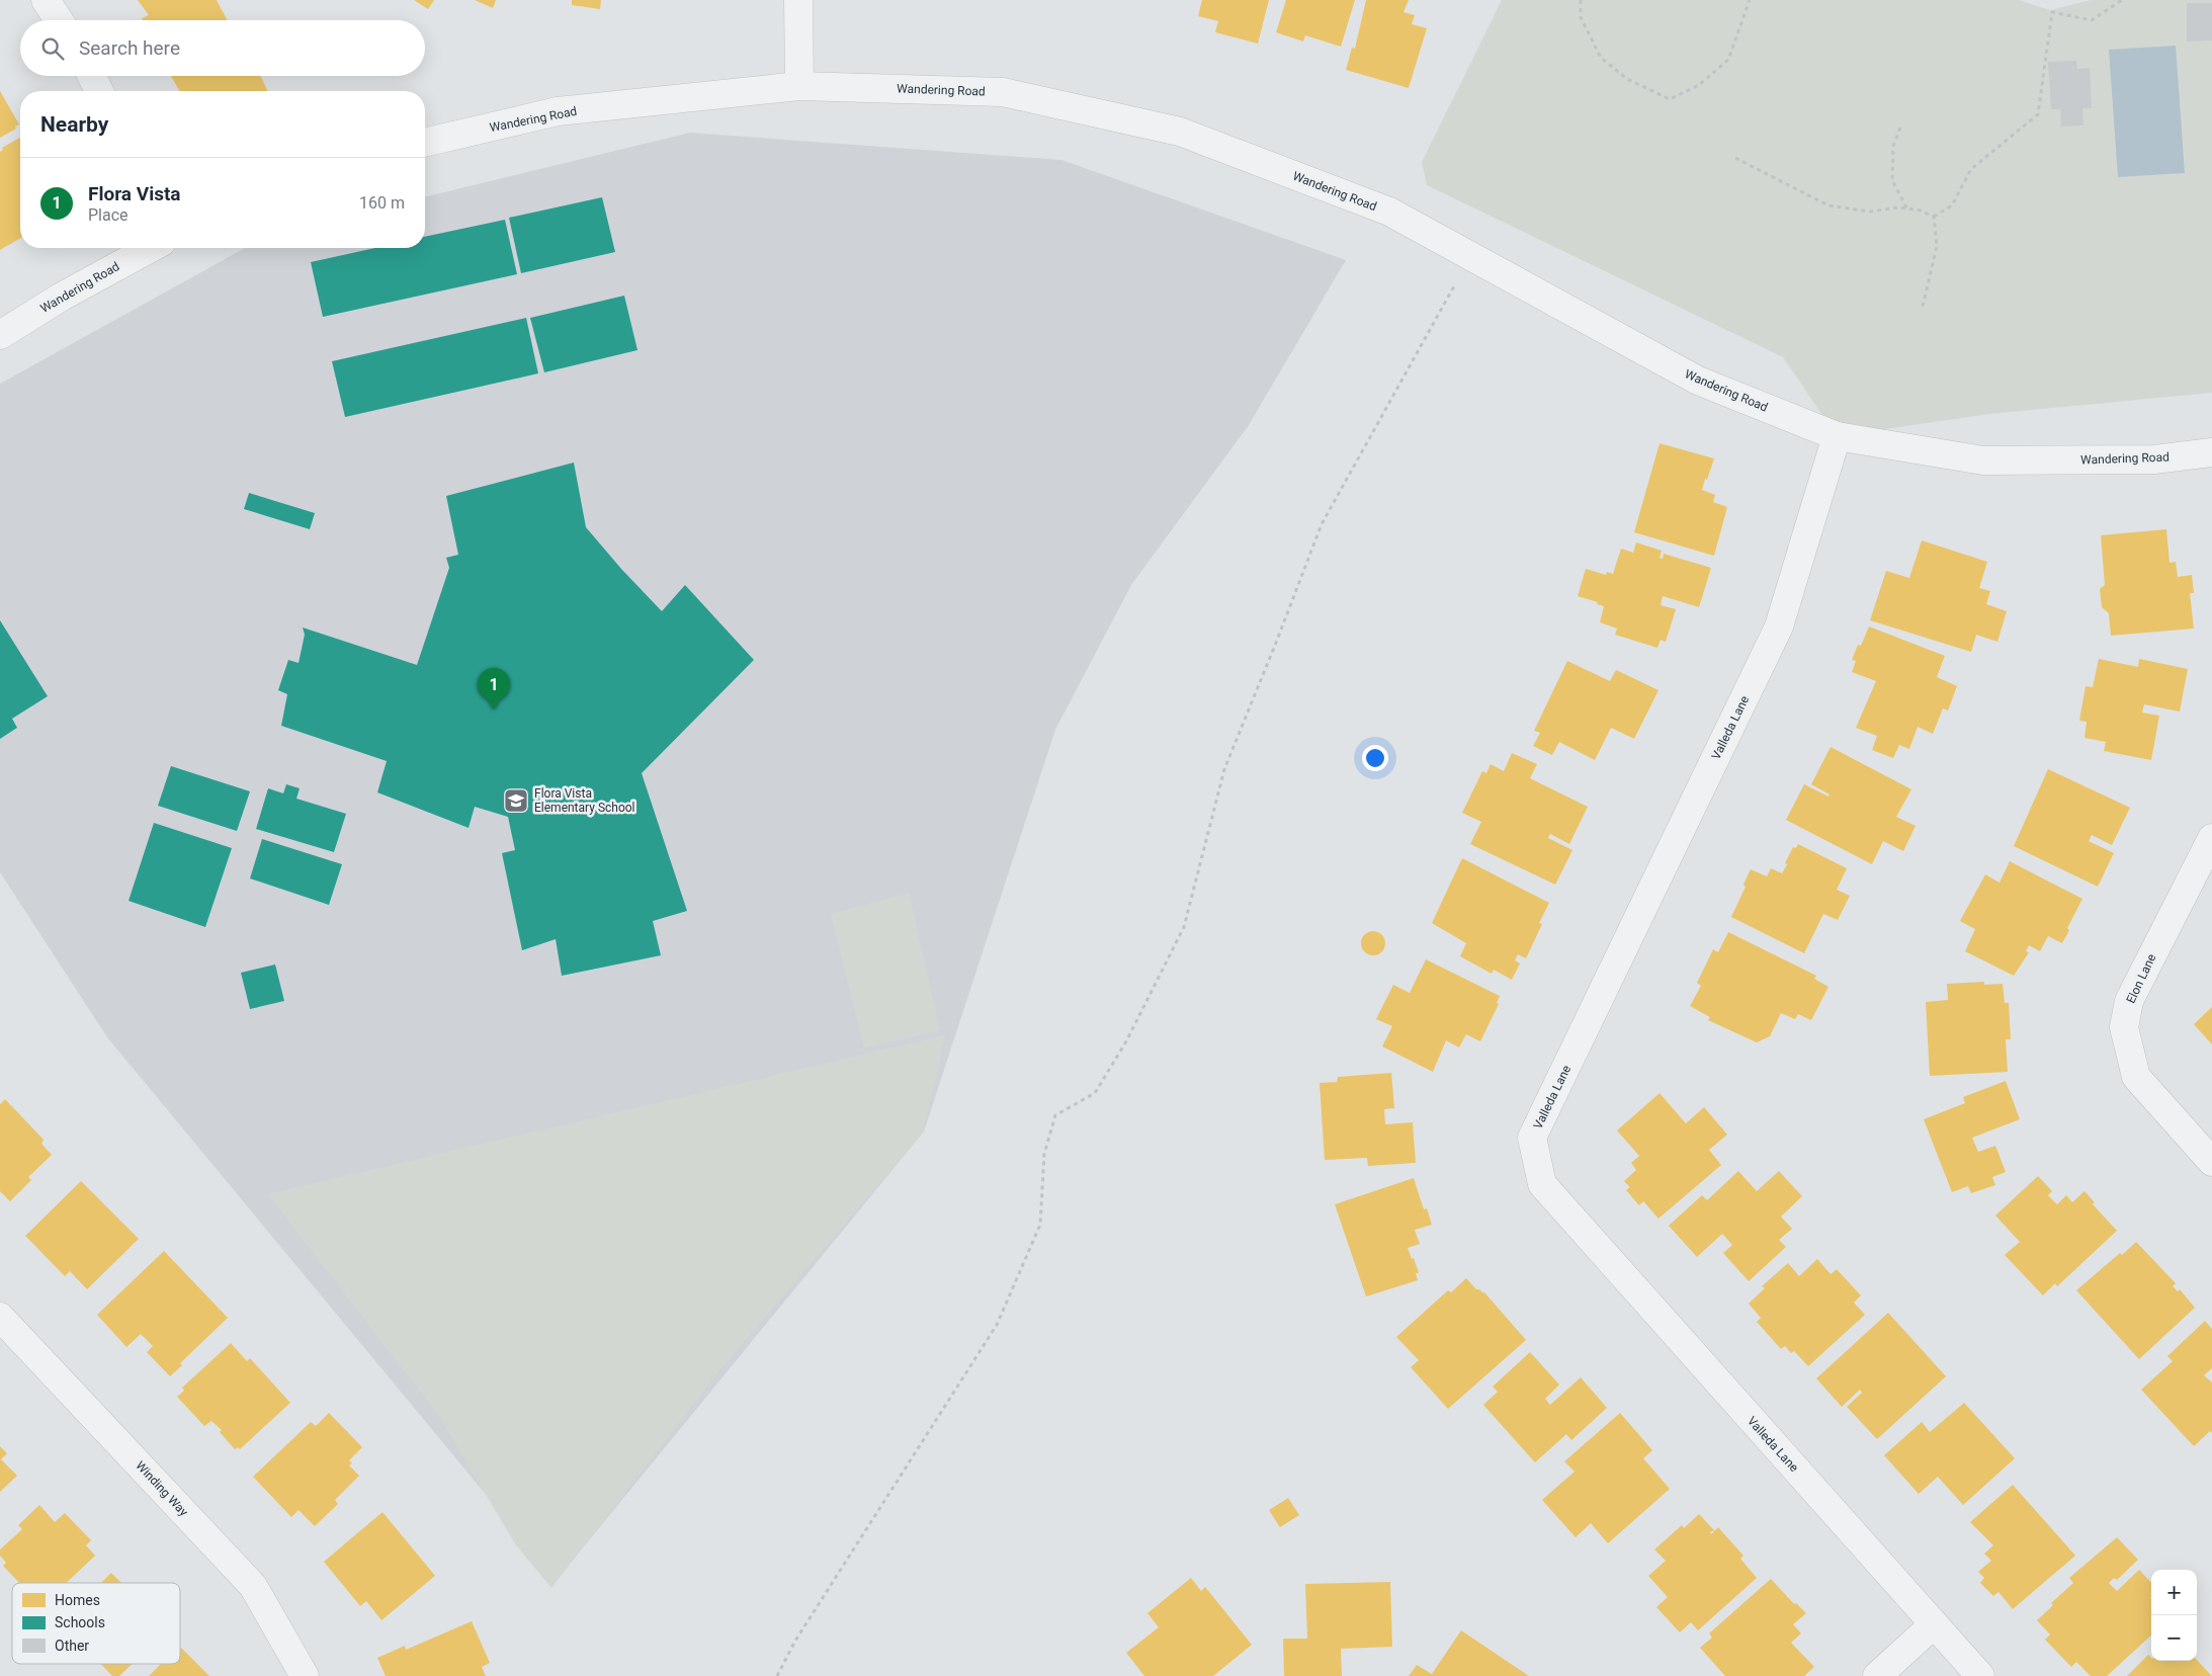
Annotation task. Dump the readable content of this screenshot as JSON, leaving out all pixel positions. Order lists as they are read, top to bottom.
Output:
{
  "streets": {
    "street": [
      "Wandering Road",
      "Valleda Lane",
      "Elon Lane",
      "Winding Way"
    ]
  },
  "crossings": [
    ["Wandering Road", "Valleda Lane"]
  ],
  "places": {
    "school or university": ["Flora Vista Elementary School"]
  },
  "legend": ["Homes", "Schools", "Other"],
  "page": {
    "search": "Search here",
    "heading": "Nearby",
    "list": [
      {
        "mark": "1",
        "name": "Flora Vista",
        "note": "Place",
        "value": "160 m"
      }
    ],
    "pins": "1",
    "map_buttons": ["+", "−"]
  }
}
